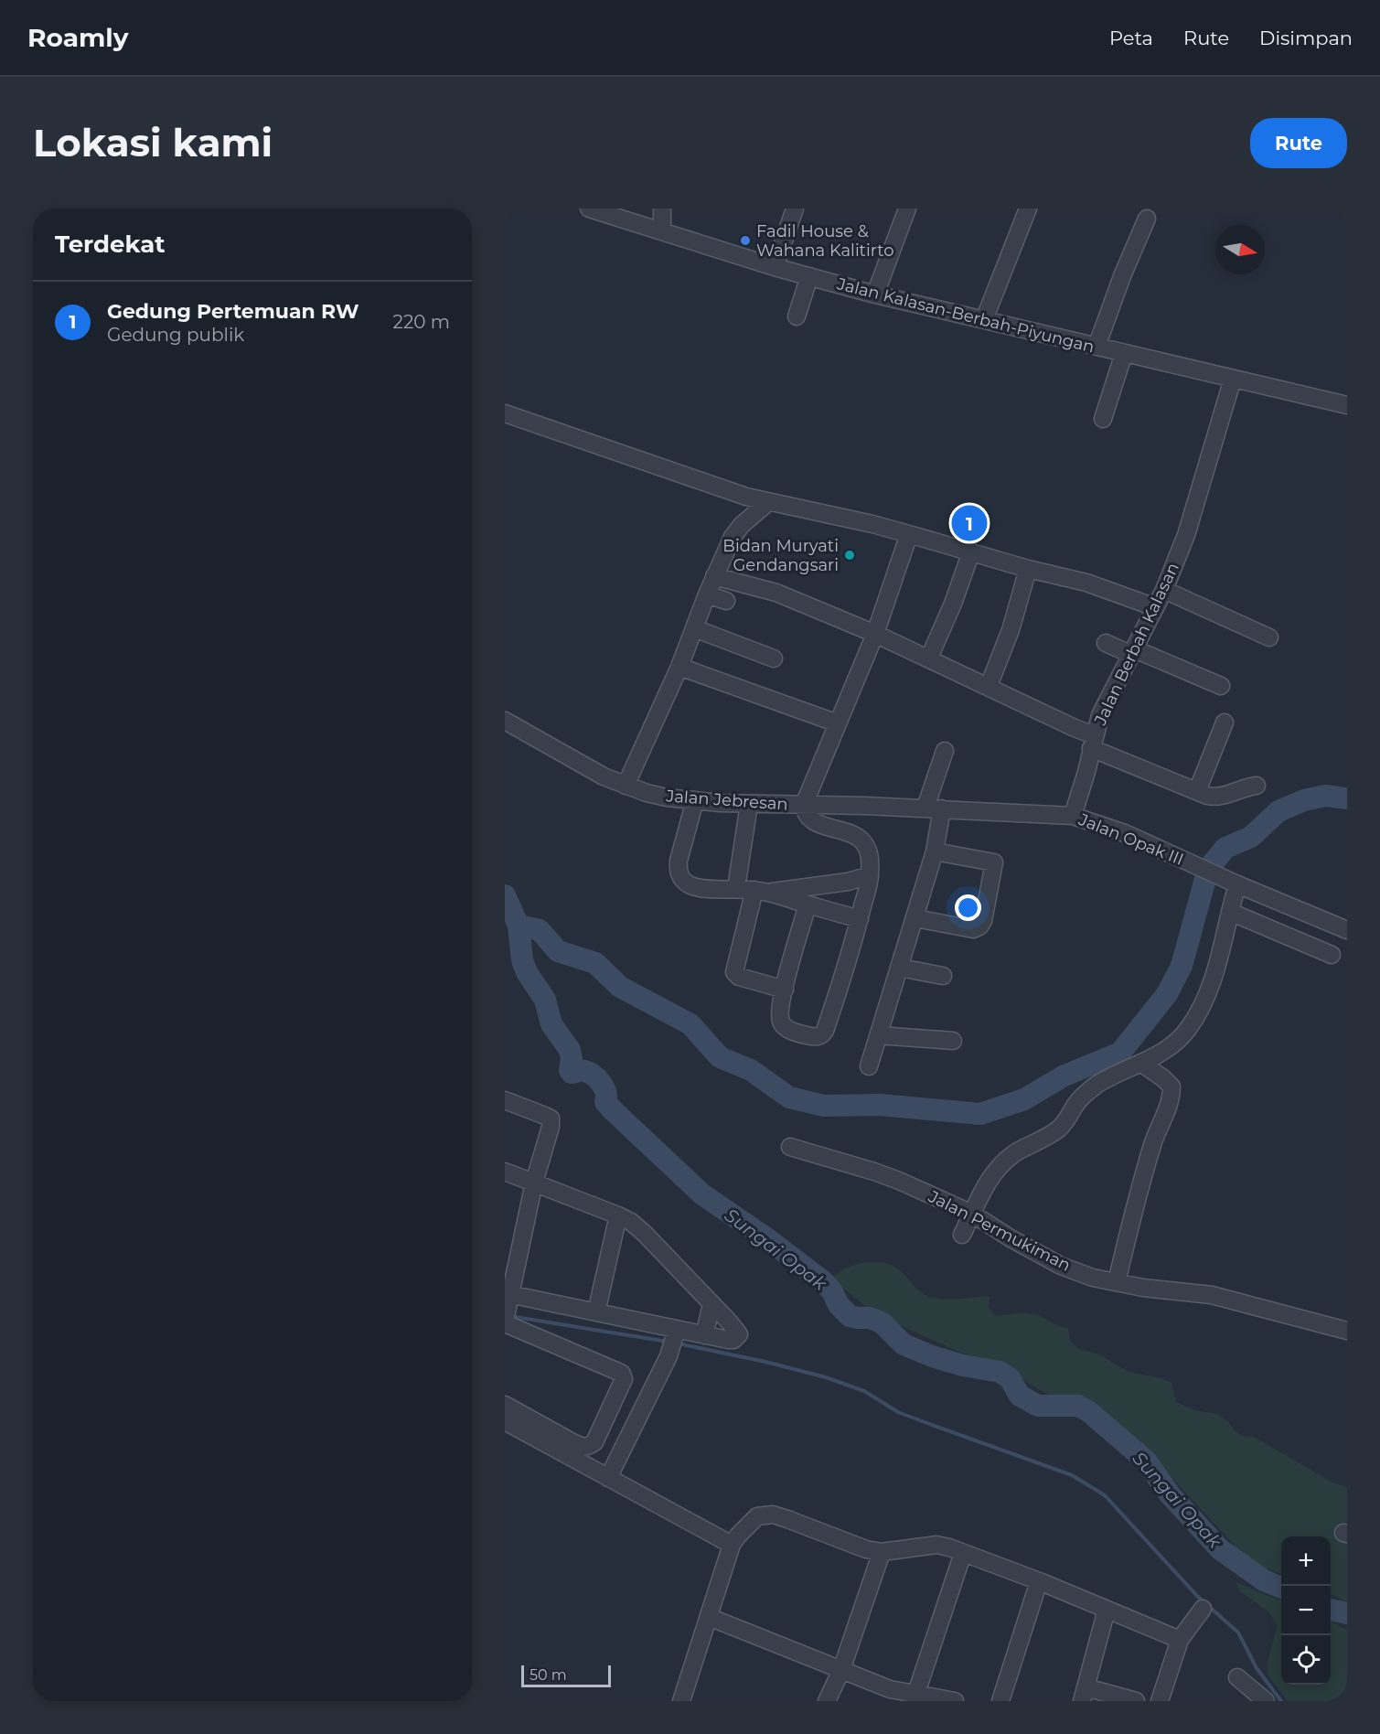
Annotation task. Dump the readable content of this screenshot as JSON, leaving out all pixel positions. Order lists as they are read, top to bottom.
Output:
{
  "streets": {
    "street": [
      "Jalan Kalasan-Berbah-Piyungan",
      "Jalan Berbah Kalasan",
      "Jalan Jebresan",
      "Jalan Opak III",
      "Jalan Permukiman"
    ]
  },
  "crossings": [
    ["Jalan Kalasan-Berbah-Piyungan", "Jalan Berbah Kalasan"],
    ["Jalan Berbah Kalasan", "Jalan Opak III"],
    ["Jalan Jebresan", "Jalan Opak III"]
  ],
  "water": ["Sungai Opak"],
  "places": ["Fadil House & Wahana Kalitirto", "Bidan Muryati Gendangsari"],
  "scale_bar": "50 m",
  "north": "right",
  "page": {
    "header": "Roamly",
    "nav": ["Peta", "Rute", "Disimpan"],
    "buttons": "Rute",
    "title": "Lokasi kami",
    "heading": "Terdekat",
    "list": [
      {
        "mark": "1",
        "name": "Gedung Pertemuan RW",
        "note": "Gedung publik",
        "value": "220 m"
      }
    ],
    "pins": "1",
    "map_buttons": ["+", "−"],
    "scale": "50 m"
  }
}
